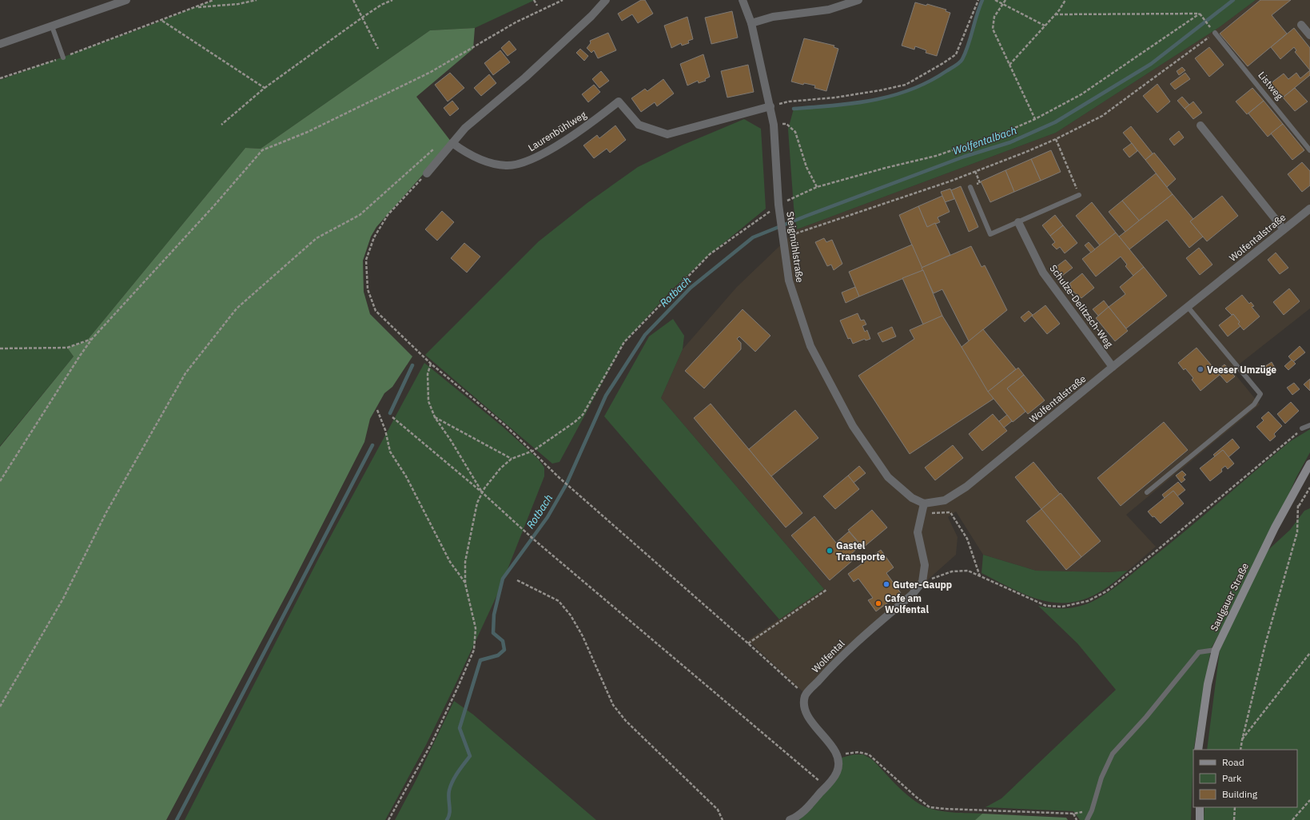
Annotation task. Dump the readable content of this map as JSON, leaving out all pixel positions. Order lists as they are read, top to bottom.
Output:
{
  "streets": {
    "main road": ["Saulgauer Straße"],
    "street": [
      "Laurenbühlweg",
      "Wolfentalstraße",
      "Steigmühlstraße",
      "Schulze-Delitzsch-Weg",
      "Wolfental"
    ],
    "lane": ["Listweg"]
  },
  "crossings": [
    ["Laurenbühlweg", "Steigmühlstraße"],
    ["Wolfentalstraße", "Steigmühlstraße"],
    ["Wolfentalstraße", "Schulze-Delitzsch-Weg"]
  ],
  "water": ["Wolfentalbach", "Rotbach"],
  "places": [
    "Veeser Umzüge",
    "Gastel Transporte",
    "Guter-Gaupp",
    "Cafe am Wolfental"
  ],
  "legend": ["Road", "Park", "Building"]
}
